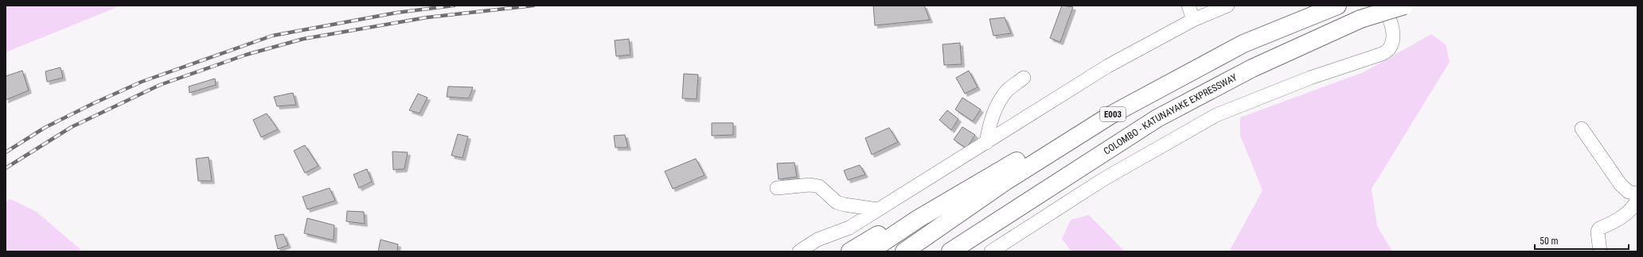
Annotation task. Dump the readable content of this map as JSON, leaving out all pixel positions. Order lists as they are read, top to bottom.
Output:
{
  "streets": {
    "highway": ["E003", "COLOMBO - KATUNAYAKE EXPRESSWAY"]
  },
  "scale_bar": "50 m"
}
